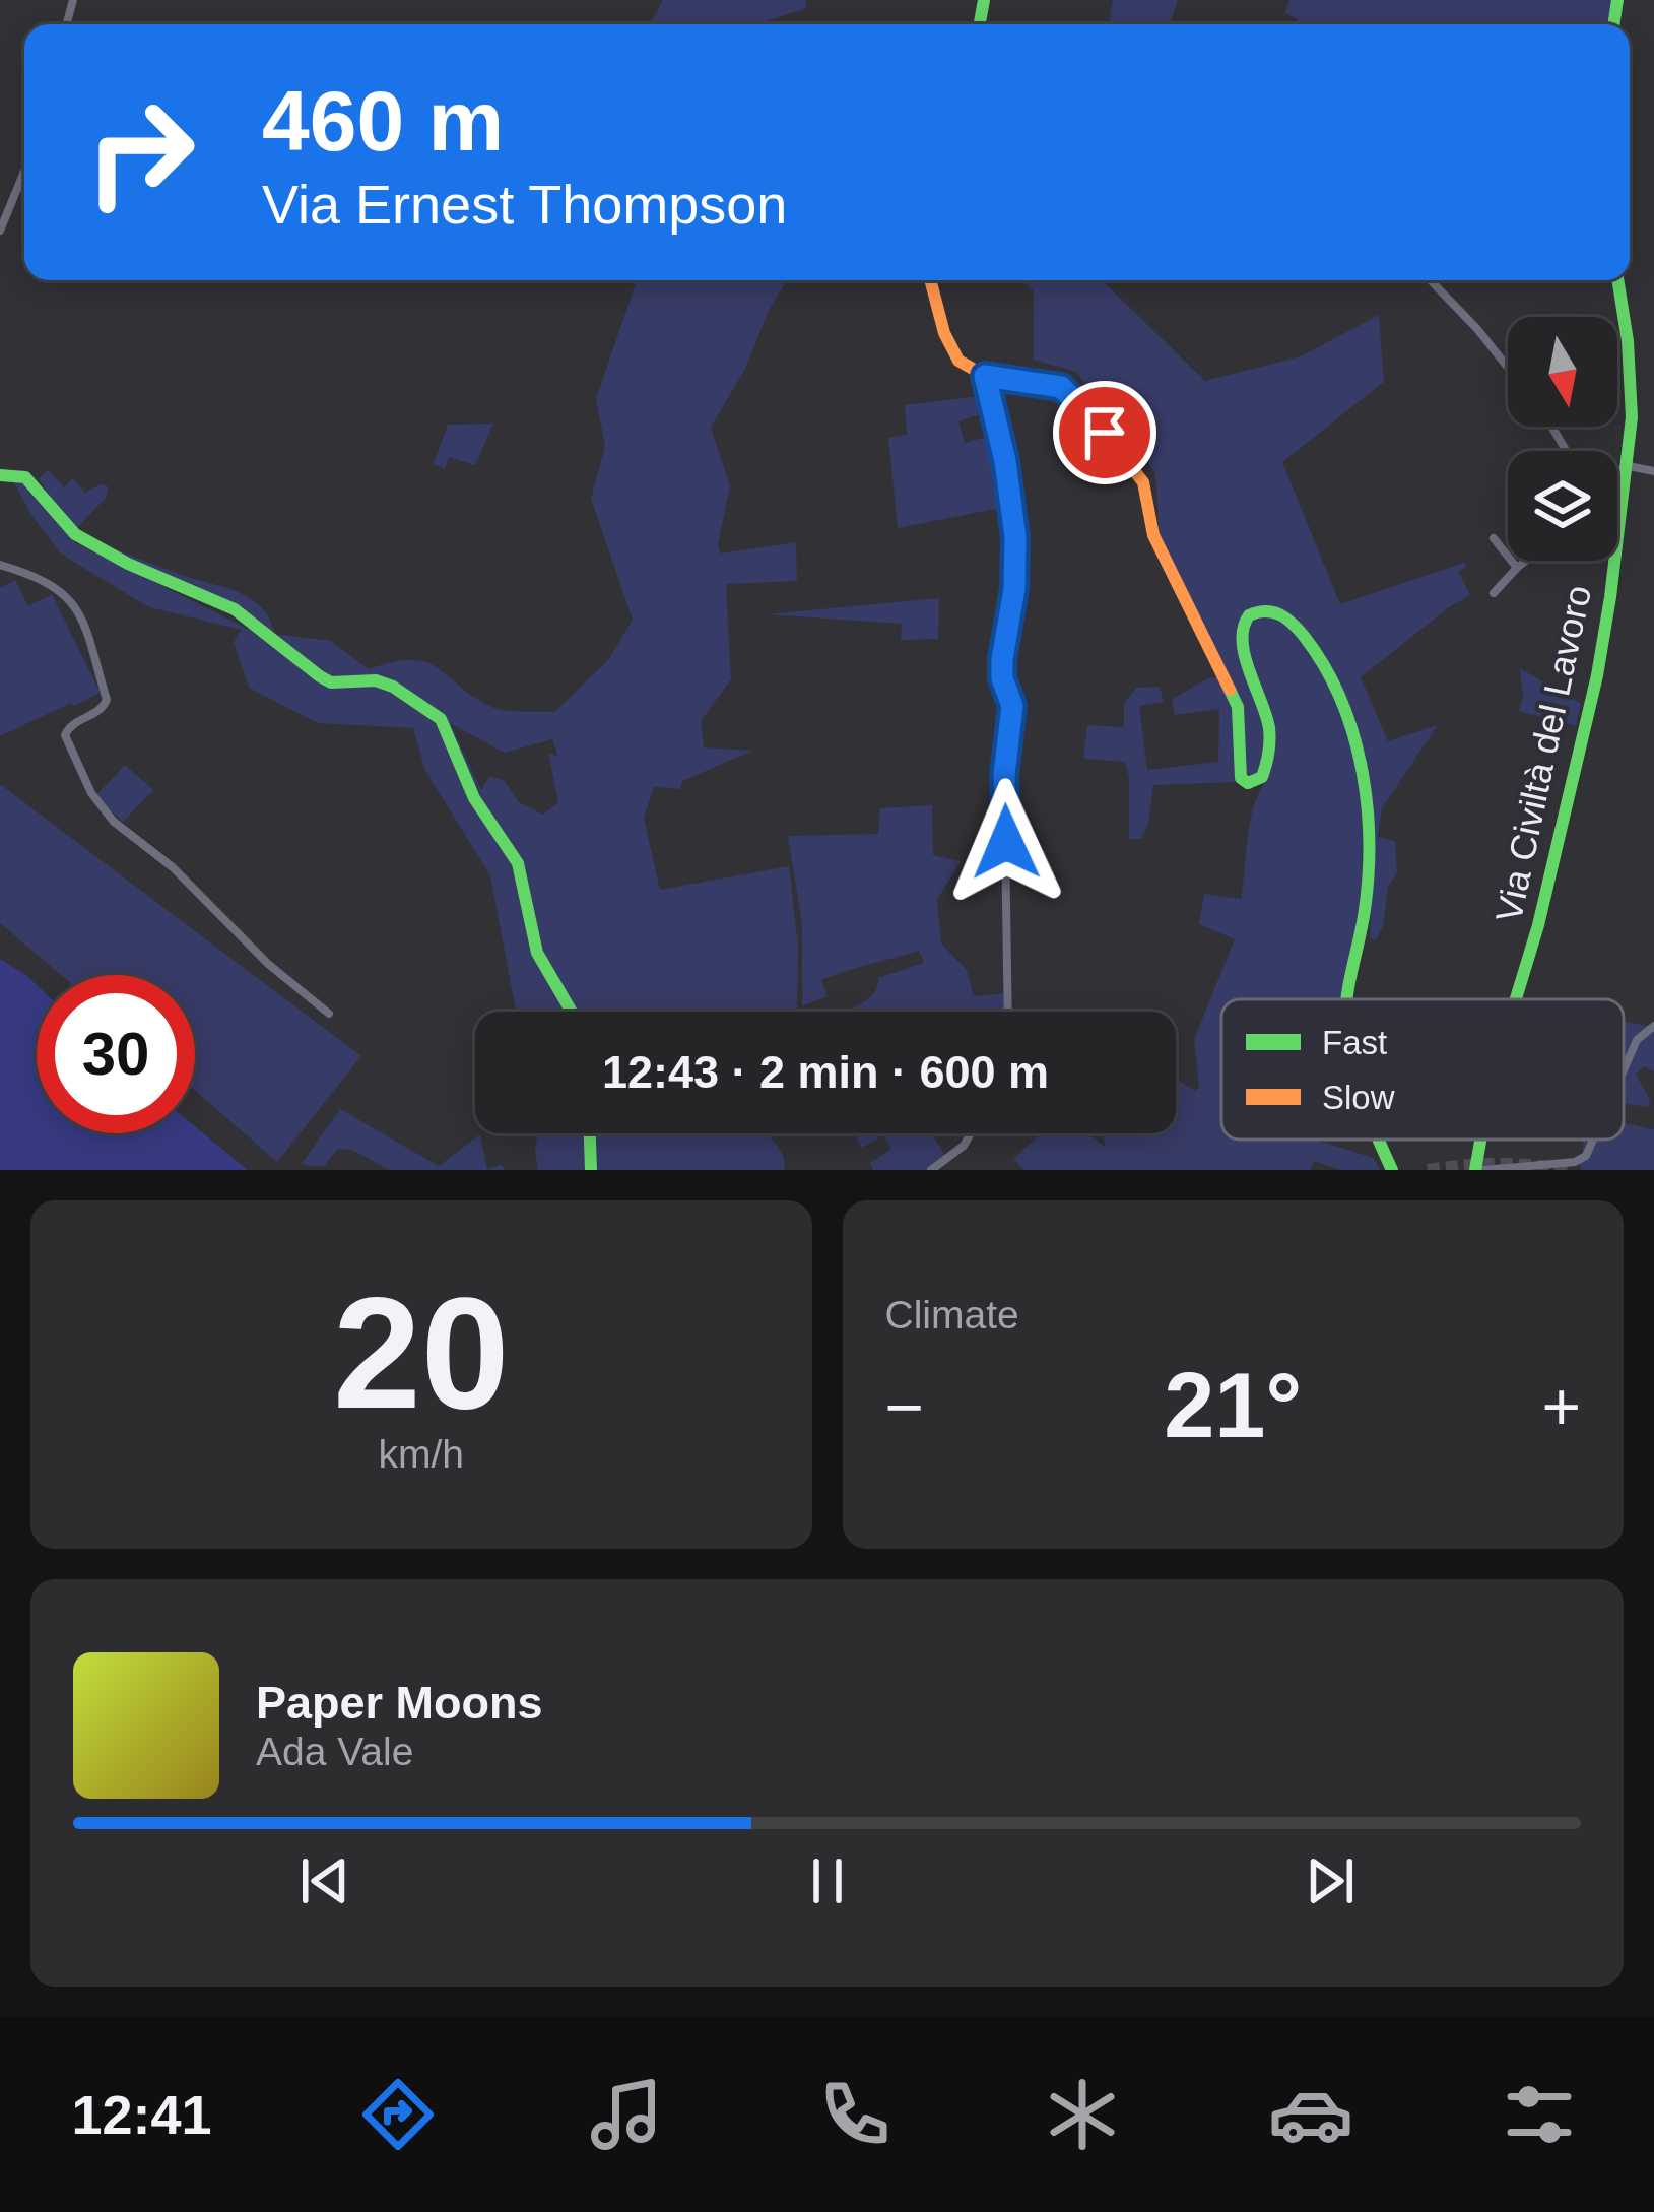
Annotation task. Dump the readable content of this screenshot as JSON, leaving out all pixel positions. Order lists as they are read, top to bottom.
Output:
{
  "streets": {
    "main road": ["Via Civiltà del Lavoro"]
  },
  "legend": ["Fast", "Slow"],
  "north": "bottom",
  "page": {
    "turn": ["460 m", "Via Ernest Thompson"],
    "limit": "30",
    "trip": "12:43 · 2 min · 600 m",
    "tile": [
      ["20", "km/h"],
      "Climate"
    ],
    "heat": ["−", "21°", "+"],
    "song": ["Paper Moons", "Ada Vale"],
    "tabs": "12:41"
  }
}
